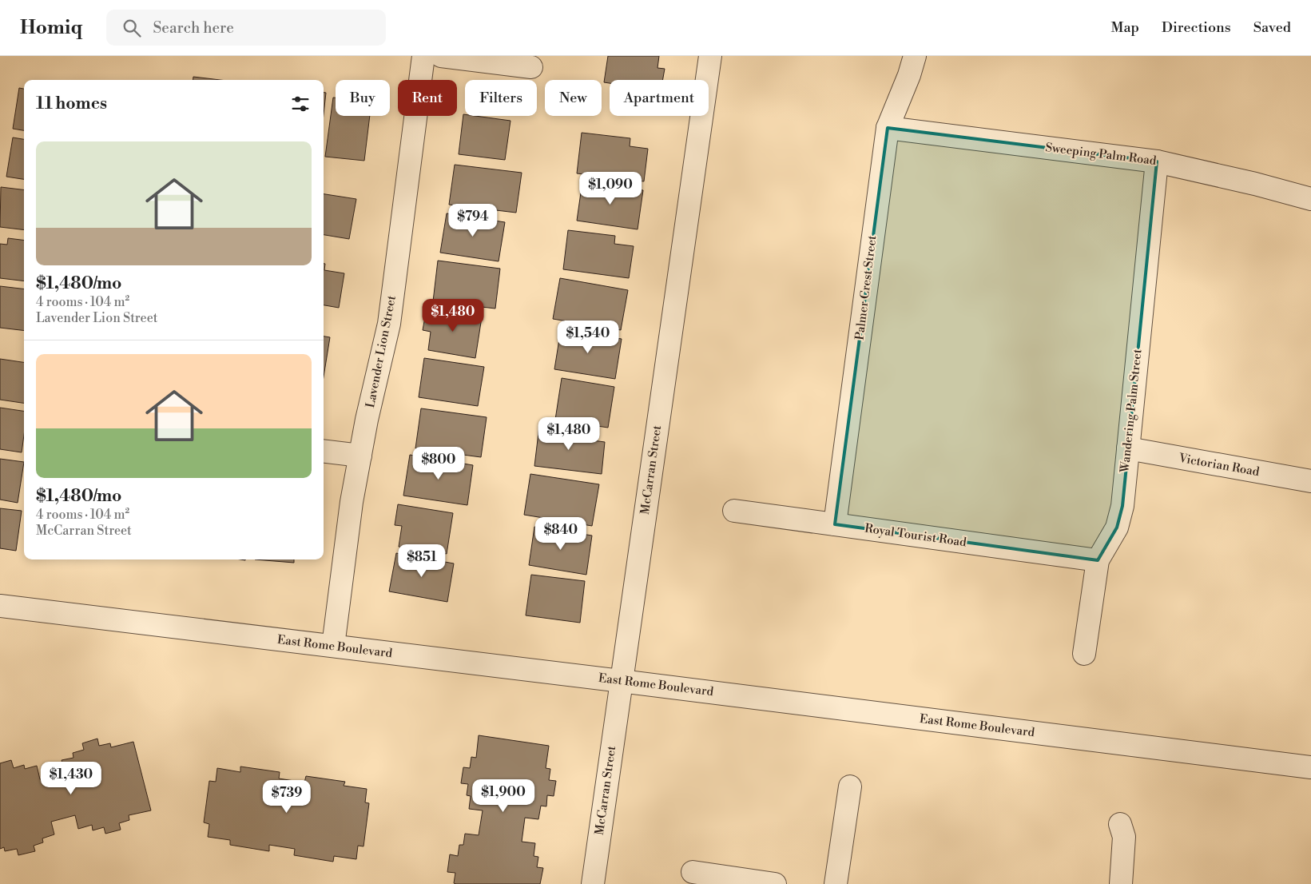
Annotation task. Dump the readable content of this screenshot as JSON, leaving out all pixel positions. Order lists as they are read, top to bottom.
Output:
{
  "streets": {
    "street": [
      "Sweeping Palm Road",
      "Palmer Crest Street",
      "Lavender Lion Street",
      "Wandering Palm Street",
      "Victorian Road",
      "McCarran Street",
      "Royal Tourist Road",
      "East Rome Boulevard"
    ]
  },
  "crossings": [
    ["Sweeping Palm Road", "Palmer Crest Street"],
    ["Sweeping Palm Road", "Wandering Palm Street"],
    ["Palmer Crest Street", "Royal Tourist Road"],
    ["Lavender Lion Street", "East Rome Boulevard"],
    ["Wandering Palm Street", "Victorian Road"],
    ["Wandering Palm Street", "Royal Tourist Road"],
    ["McCarran Street", "East Rome Boulevard"]
  ],
  "page": {
    "header": "Homiq",
    "search": "Search here",
    "nav": ["Map", "Directions", "Saved"],
    "chip": [
      "Buy",
      "Rent",
      "Filters",
      "New",
      "Apartment"
    ],
    "heading": "11 homes",
    "list": [
      {
        "name": "$1,480/mo",
        "note": "4 rooms · 104 m² · Lavender Lion Street"
      },
      {
        "name": "$1,480/mo",
        "note": "4 rooms · 104 m² · McCarran Street"
      }
    ],
    "price": [
      "$1,090",
      "$794",
      "$1,480",
      "$1,540",
      "$1,480",
      "$800",
      "$840",
      "$851",
      "$1,430",
      "$1,900",
      "$739"
    ]
  }
}
